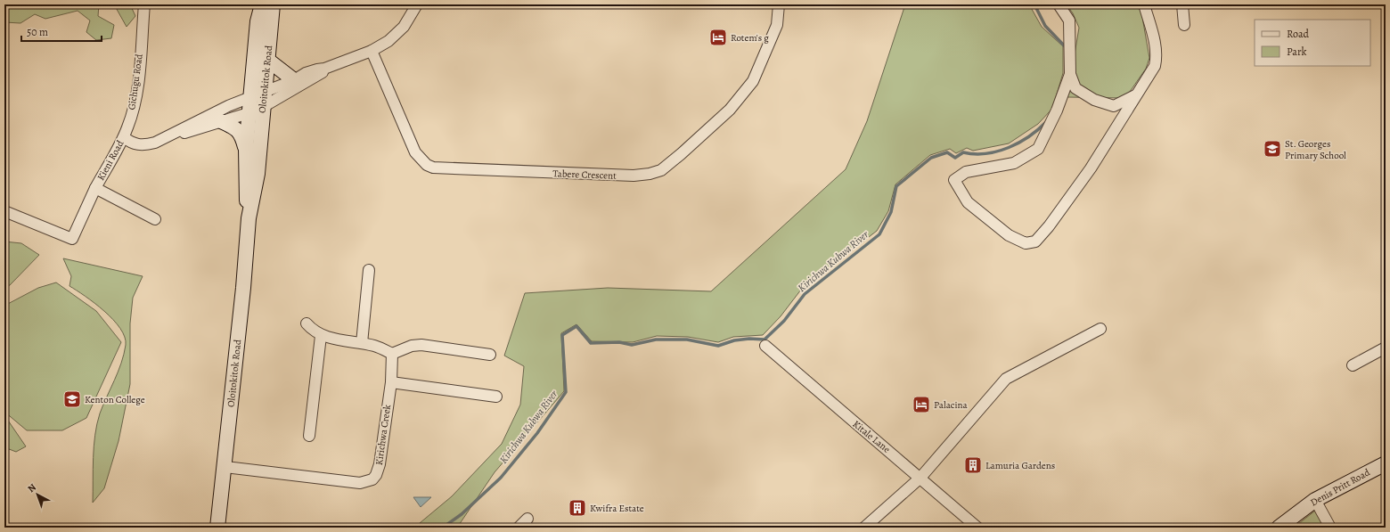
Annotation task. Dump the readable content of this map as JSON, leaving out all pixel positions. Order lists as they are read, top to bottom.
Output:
{
  "streets": {
    "main road": ["Oloitokitok Road", "Denis Pritt Road"],
    "street": [
      "Gichugu Road",
      "Kieni Road",
      "Tabere Crescent",
      "Kirichwa Creek",
      "Kitale Lane"
    ]
  },
  "crossings": [
    ["Oloitokitok Road", "Kieni Road"],
    ["Oloitokitok Road", "Kirichwa Creek"],
    ["Gichugu Road", "Kieni Road"]
  ],
  "water": ["Kirichwa Kubwa River"],
  "places": {
    "hotel": ["Rotem's g", "Palacina"],
    "school or university": ["St. Georges Primary School", "Kenton College"],
    "building": ["Lamuria Gardens", "Kwifra Estate"]
  },
  "legend": ["Road", "Park"],
  "scale_bar": "50 m",
  "north": "top left"
}
